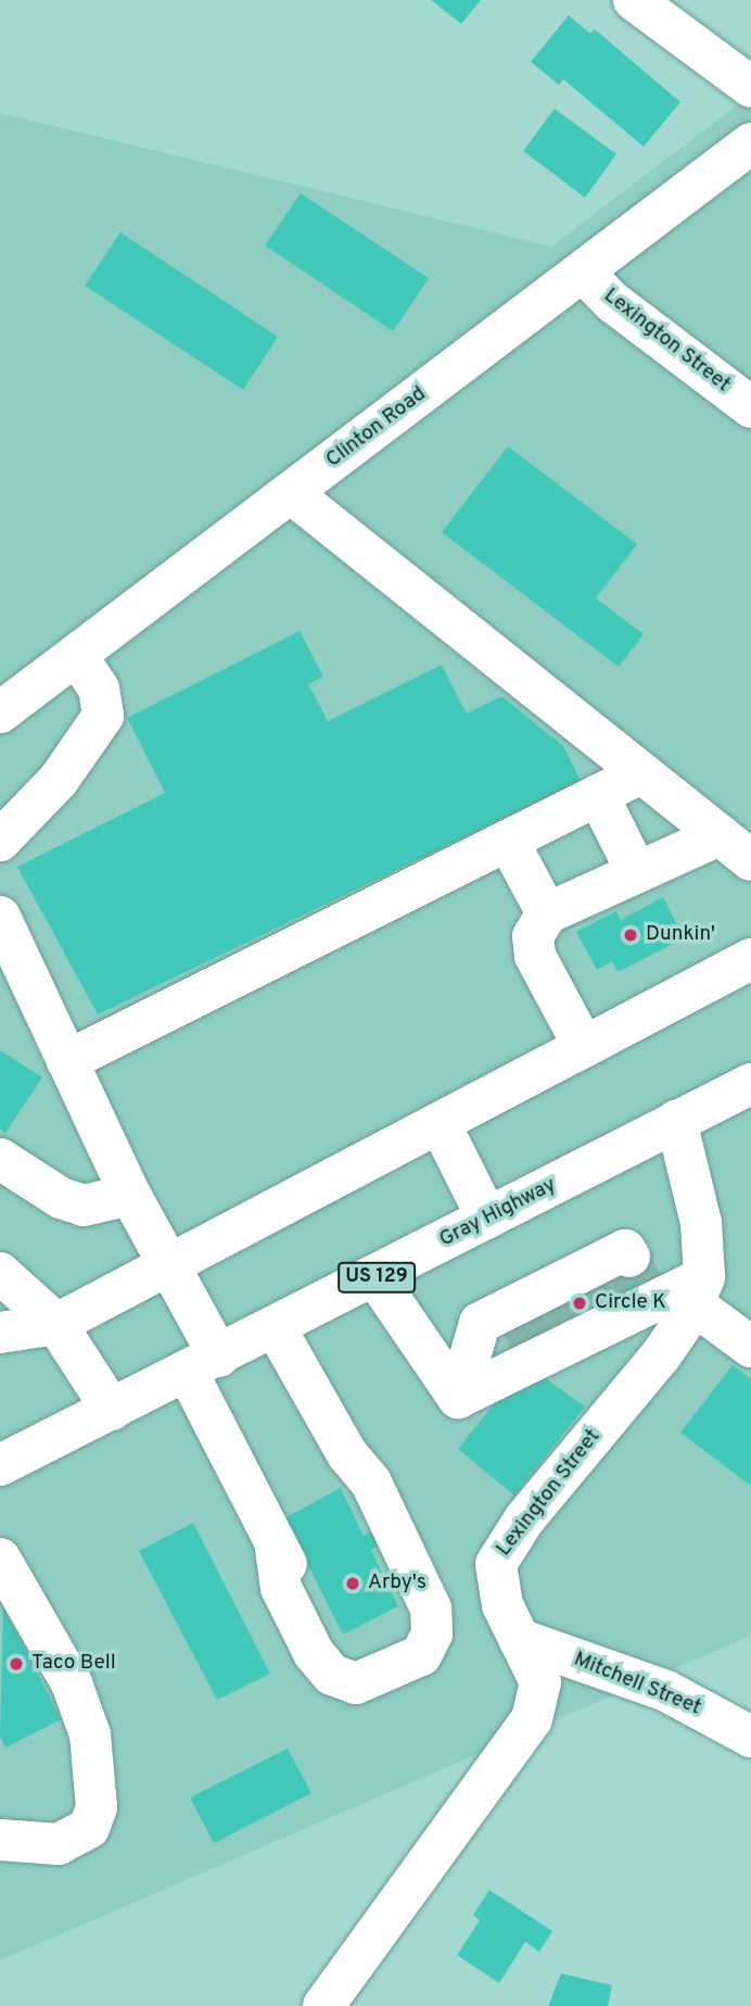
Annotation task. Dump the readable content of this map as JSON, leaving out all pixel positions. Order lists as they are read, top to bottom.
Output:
{
  "streets": {
    "main road": [
      "Lexington Street",
      "Clinton Road",
      "Gray Highway",
      "US 129",
      "Mitchell Street"
    ]
  },
  "crossings": [
    ["Lexington Street", "Clinton Road"],
    ["Lexington Street", "Mitchell Street"]
  ],
  "places": [
    "Dunkin'",
    "Circle K",
    "Arby's",
    "Taco Bell"
  ]
}
